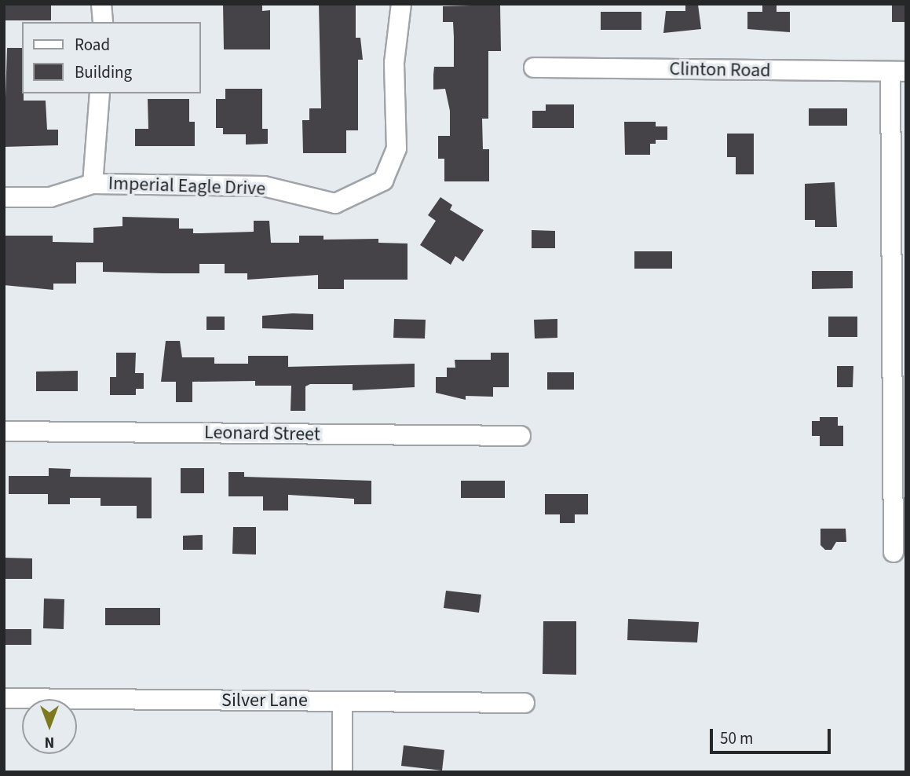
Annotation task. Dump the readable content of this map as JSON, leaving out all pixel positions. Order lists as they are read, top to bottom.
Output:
{
  "streets": {
    "street": [
      "Clinton Road",
      "Imperial Eagle Drive",
      "Leonard Street",
      "Silver Lane"
    ]
  },
  "legend": ["Road", "Building"],
  "scale_bar": "50 m",
  "north": "bottom"
}
